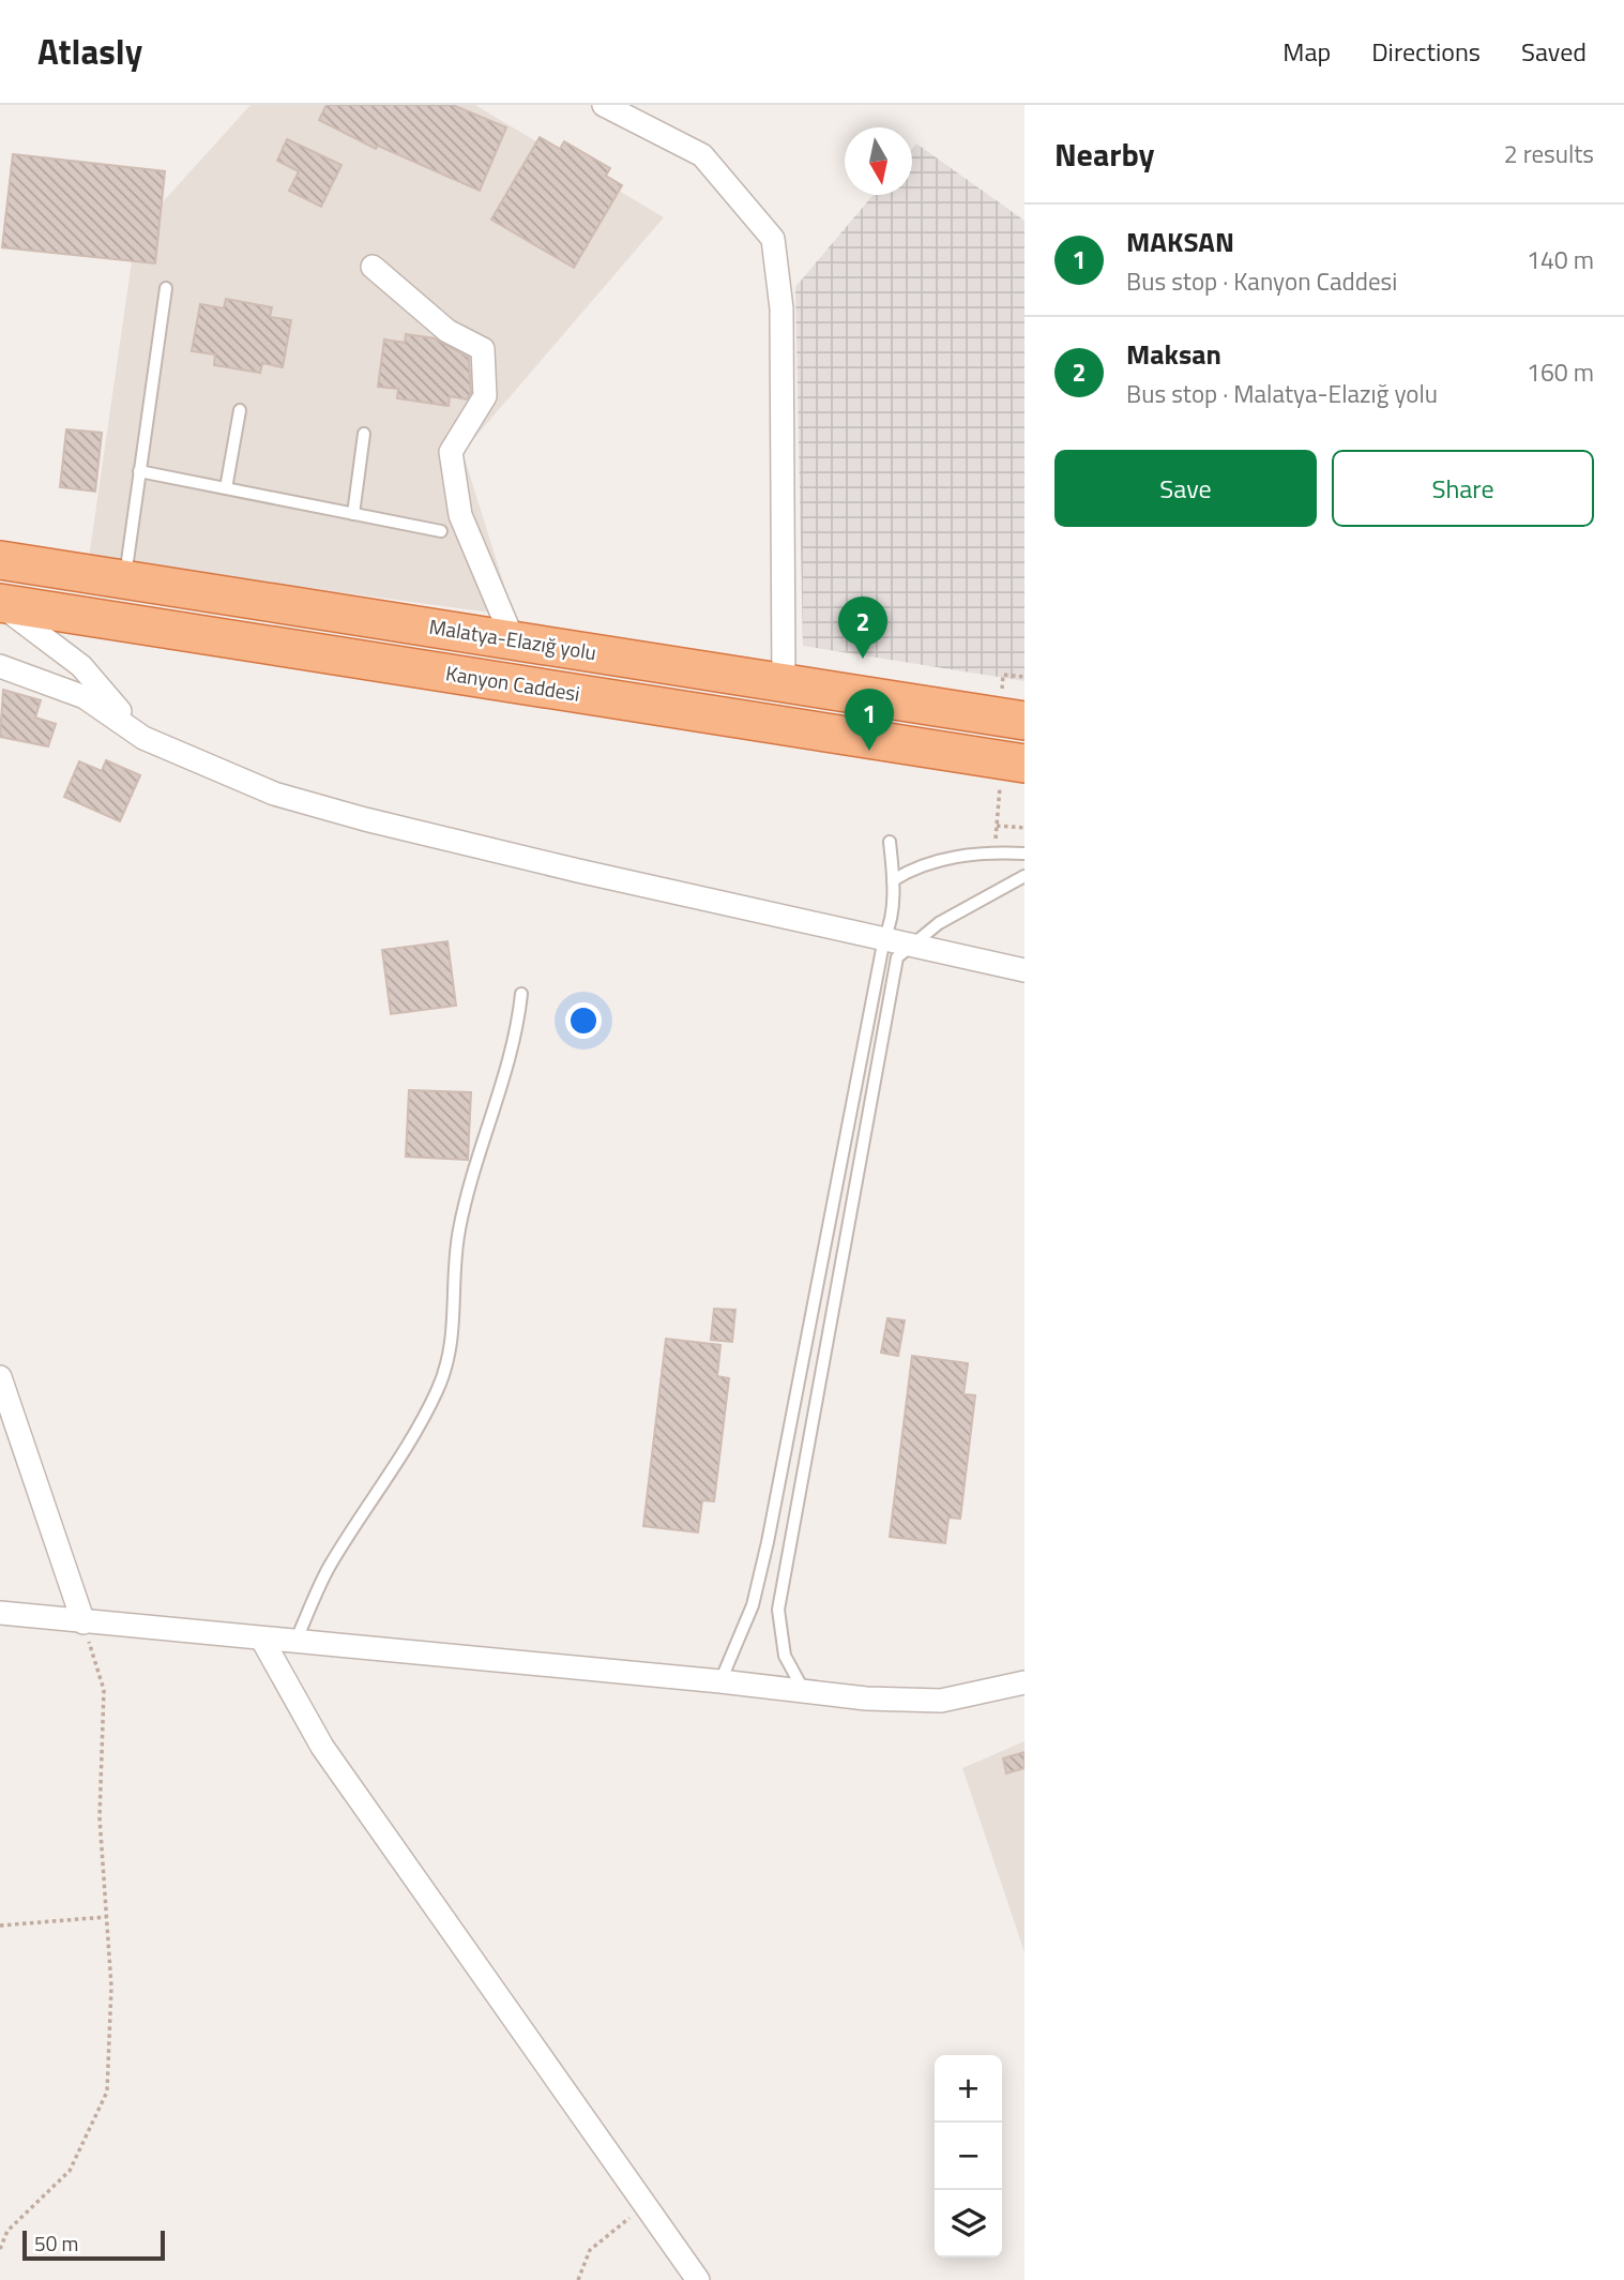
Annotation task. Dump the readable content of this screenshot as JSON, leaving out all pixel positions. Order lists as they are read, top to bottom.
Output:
{
  "streets": {
    "highway": ["Malatya-Elazığ yolu", "Kanyon Caddesi"]
  },
  "scale_bar": "50 m",
  "north": "bottom",
  "page": {
    "header": "Atlasly",
    "nav": ["Map", "Directions", "Saved"],
    "heading": ["Nearby", "2 results"],
    "list": [
      {
        "mark": "1",
        "name": "MAKSAN",
        "note": "Bus stop · Kanyon Caddesi",
        "value": "140 m"
      },
      {
        "mark": "2",
        "name": "Maksan",
        "note": "Bus stop · Malatya-Elazığ yolu",
        "value": "160 m"
      }
    ],
    "buttons": ["Save", "Share"],
    "pins": ["2", "1"],
    "map_buttons": ["+", "−"],
    "scale": "50 m"
  }
}
